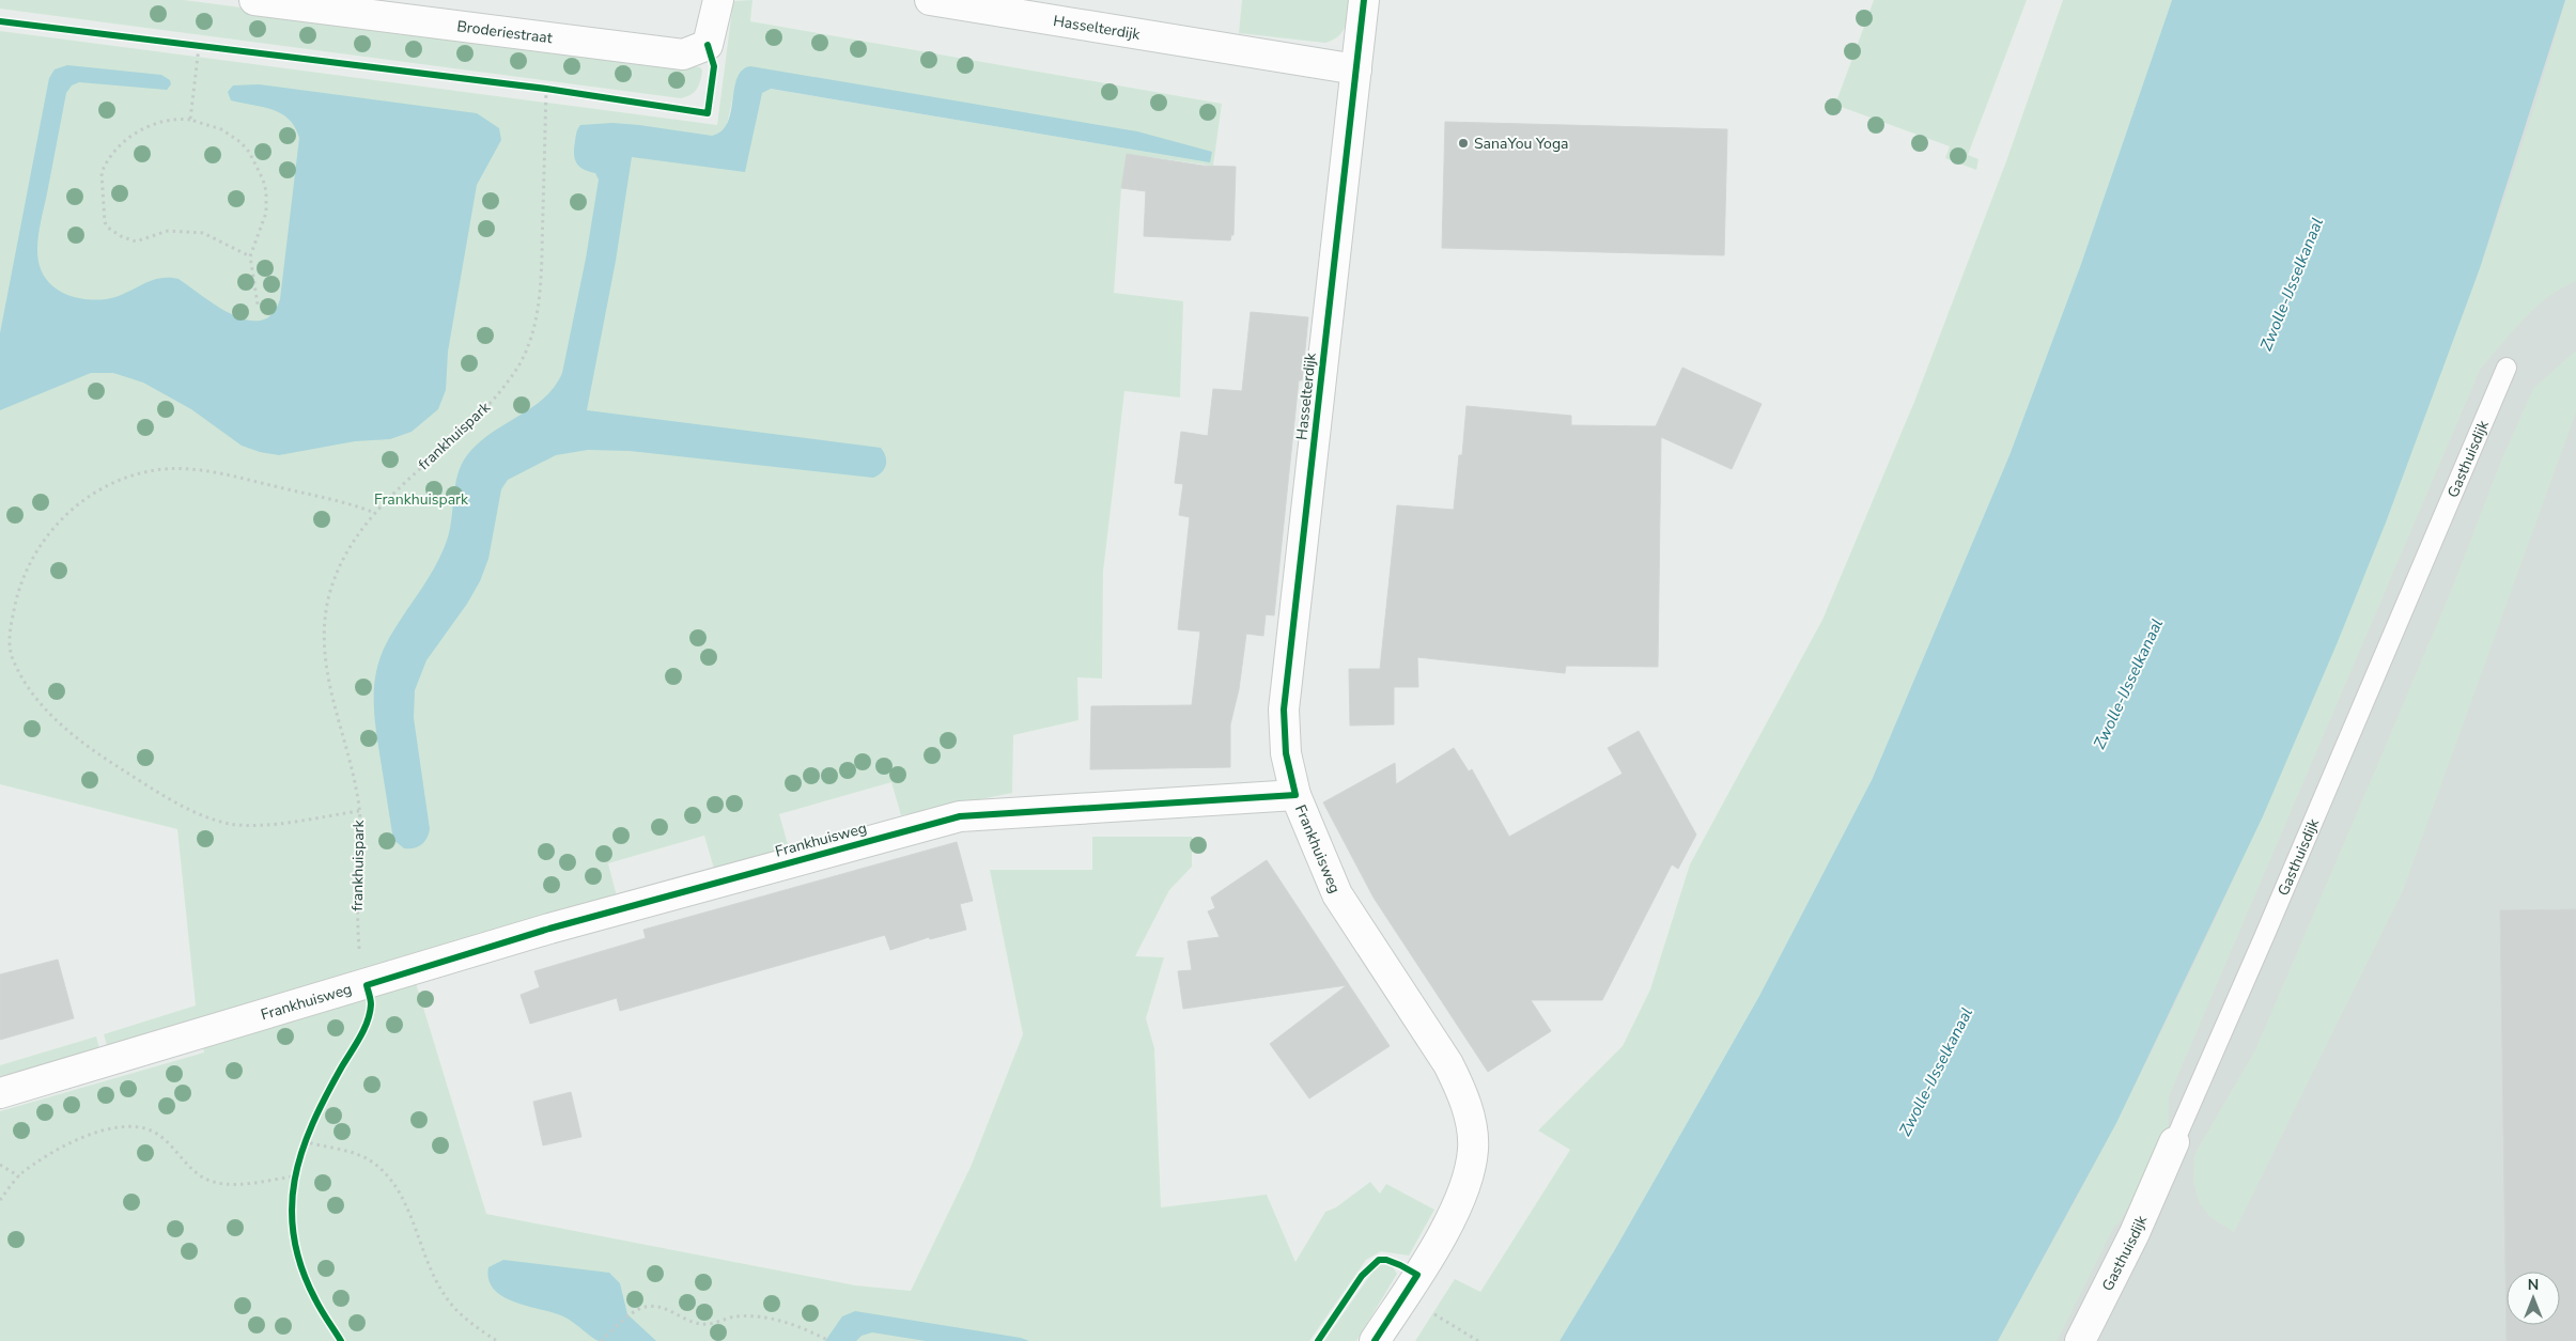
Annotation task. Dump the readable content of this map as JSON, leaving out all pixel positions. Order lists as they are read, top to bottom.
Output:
{
  "streets": {
    "street": [
      "Hasselterdijk",
      "Broderiestraat",
      "Gasthuisdijk",
      "Frankhuisweg"
    ],
    "path": ["frankhuispark"]
  },
  "crossings": [
    ["Hasselterdijk", "Frankhuisweg"],
    ["frankhuispark", "Frankhuisweg"]
  ],
  "water": ["Zwolle-IJsselkanaal"],
  "parks": ["Frankhuispark"],
  "places": ["SanaYou Yoga"],
  "north": "top"
}
